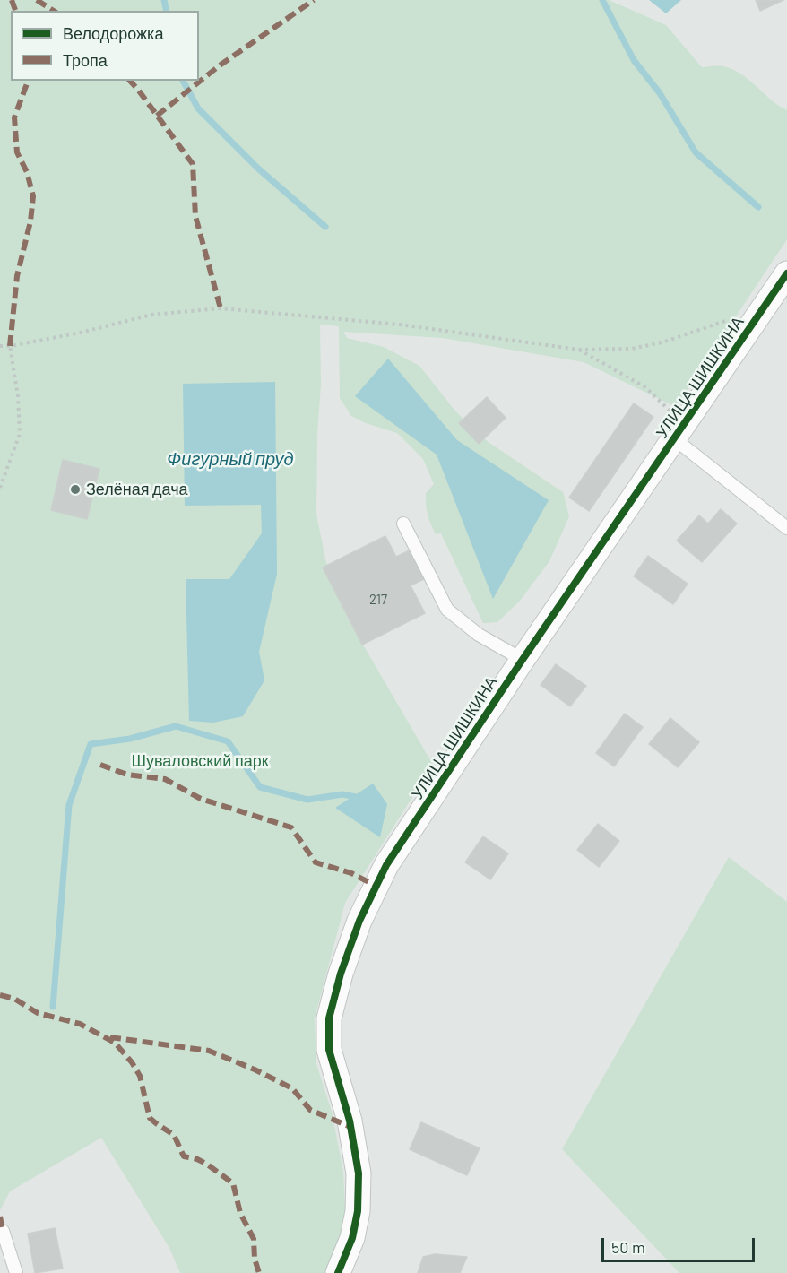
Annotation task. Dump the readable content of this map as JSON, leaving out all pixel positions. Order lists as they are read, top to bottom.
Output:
{
  "streets": {
    "street": ["УЛИЦА ШИШКИНА"]
  },
  "water": ["Фигурный пруд"],
  "parks": ["Шуваловский парк"],
  "places": ["Зелёная дача"],
  "house_numbers": ["217"],
  "legend": ["Велодорожка", "Тропа"],
  "scale_bar": "50 m"
}
